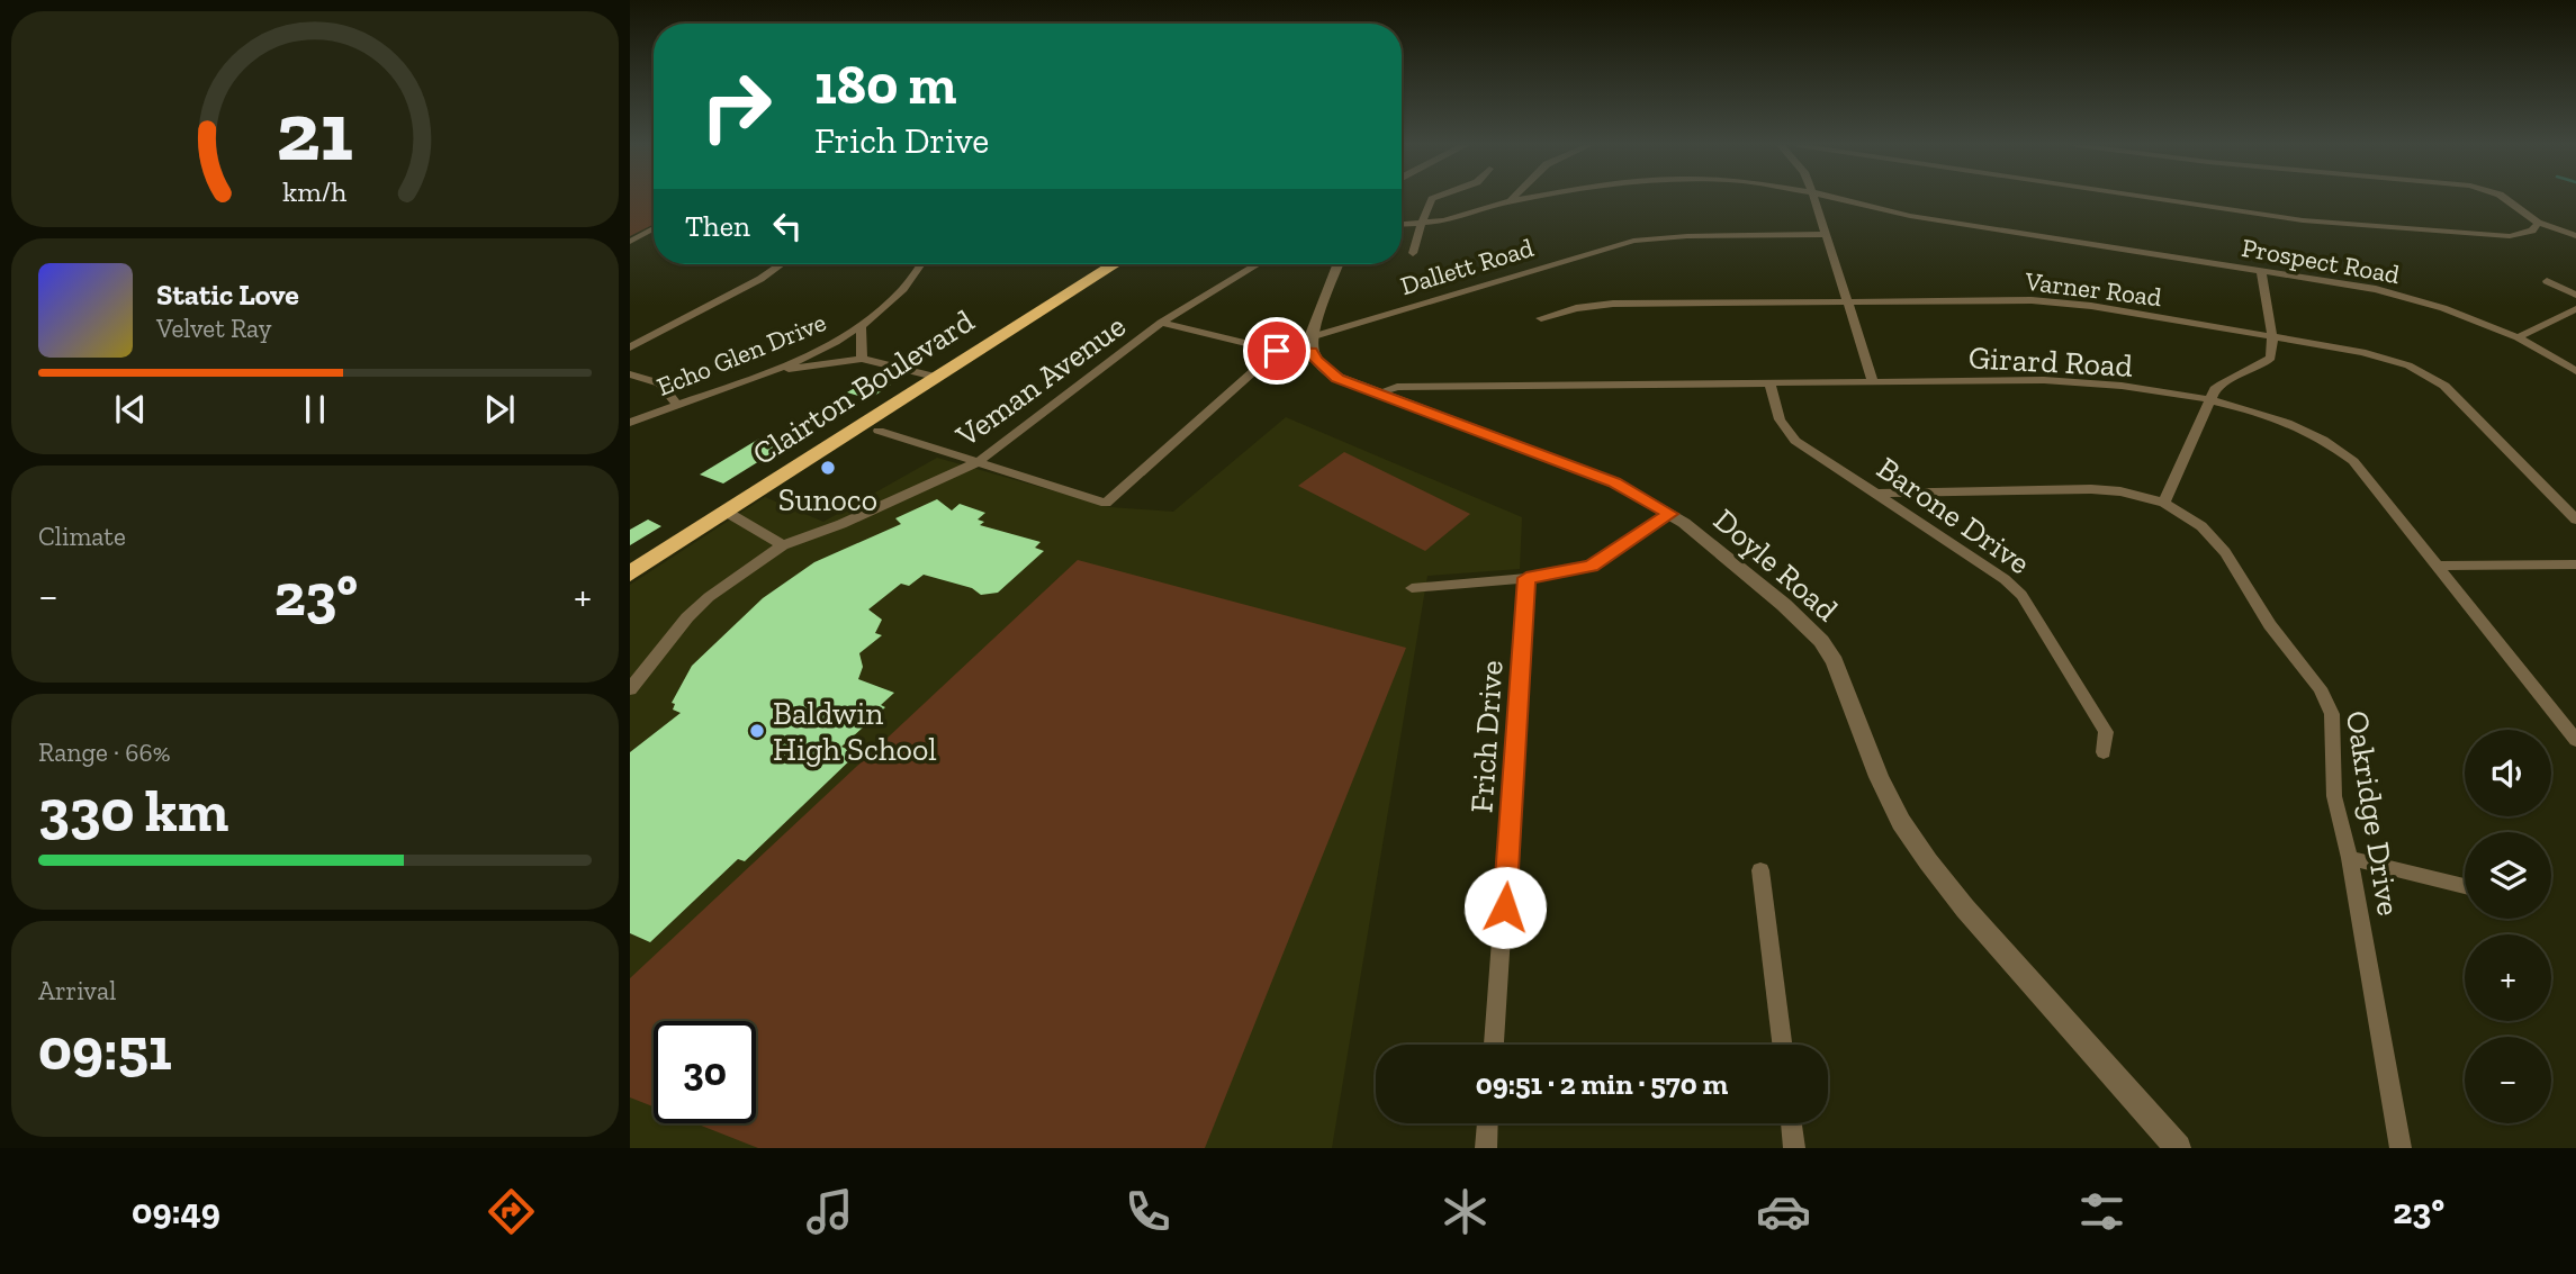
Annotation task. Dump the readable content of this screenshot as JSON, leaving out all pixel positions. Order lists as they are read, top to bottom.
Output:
{
  "streets": {
    "highway": ["Clairton Boulevard"],
    "street": [
      "Prospect Road",
      "Dallett Road",
      "Varner Road",
      "Echo Glen Drive",
      "Girard Road",
      "Veman Avenue",
      "Barone Drive",
      "Doyle Road",
      "Frich Drive",
      "Oakridge Drive"
    ]
  },
  "crossings": [
    ["Dallett Road", "Doyle Road"],
    ["Girard Road", "Barone Drive"],
    ["Girard Road", "Doyle Road"],
    ["Barone Drive", "Oakridge Drive"]
  ],
  "places": ["Sunoco", "Baldwin High School"],
  "page": {
    "turn": ["180 m", "Frich Drive"],
    "then": "Then",
    "song": ["Static Love", "Velvet Ray"],
    "tile": [
      "Climate",
      ["Range · 66%", "330 km"],
      ["Arrival", "09:51"]
    ],
    "heat": ["−", "23°", "+"],
    "map_buttons": ["+", "−"],
    "limit": "30",
    "trip": "09:51 · 2 min · 570 m",
    "tabs": ["09:49", "23°"],
    "gauge": ["21", "km/h"]
  }
}
